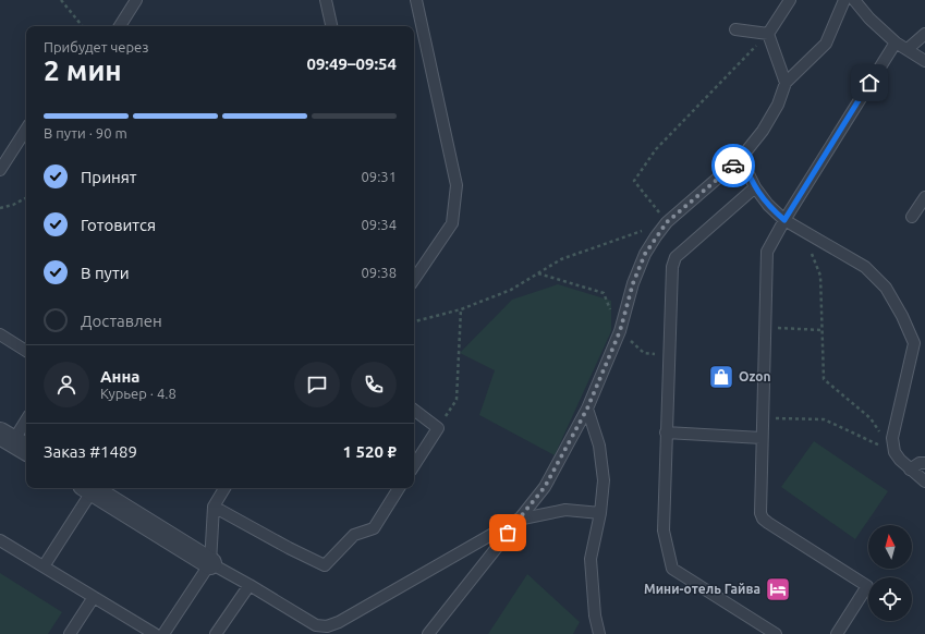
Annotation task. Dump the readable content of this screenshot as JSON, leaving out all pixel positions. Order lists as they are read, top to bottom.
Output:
{
  "places": {
    "shop": ["Ozon"],
    "hotel": ["Мини-отель Гайва"]
  },
  "north": "top",
  "page": {
    "heading": ["2 мин", "Прибудет через", "09:49–09:54"],
    "panel": [
      "Анна",
      "Курьер · 4.8",
      "Заказ #1489",
      "1 520 ₽"
    ],
    "bar": "В пути · 90 m",
    "list": [
      ["Принят", "09:31"],
      ["Готовится", "09:34"],
      ["В пути", "09:38"],
      "Доставлен"
    ]
  }
}
